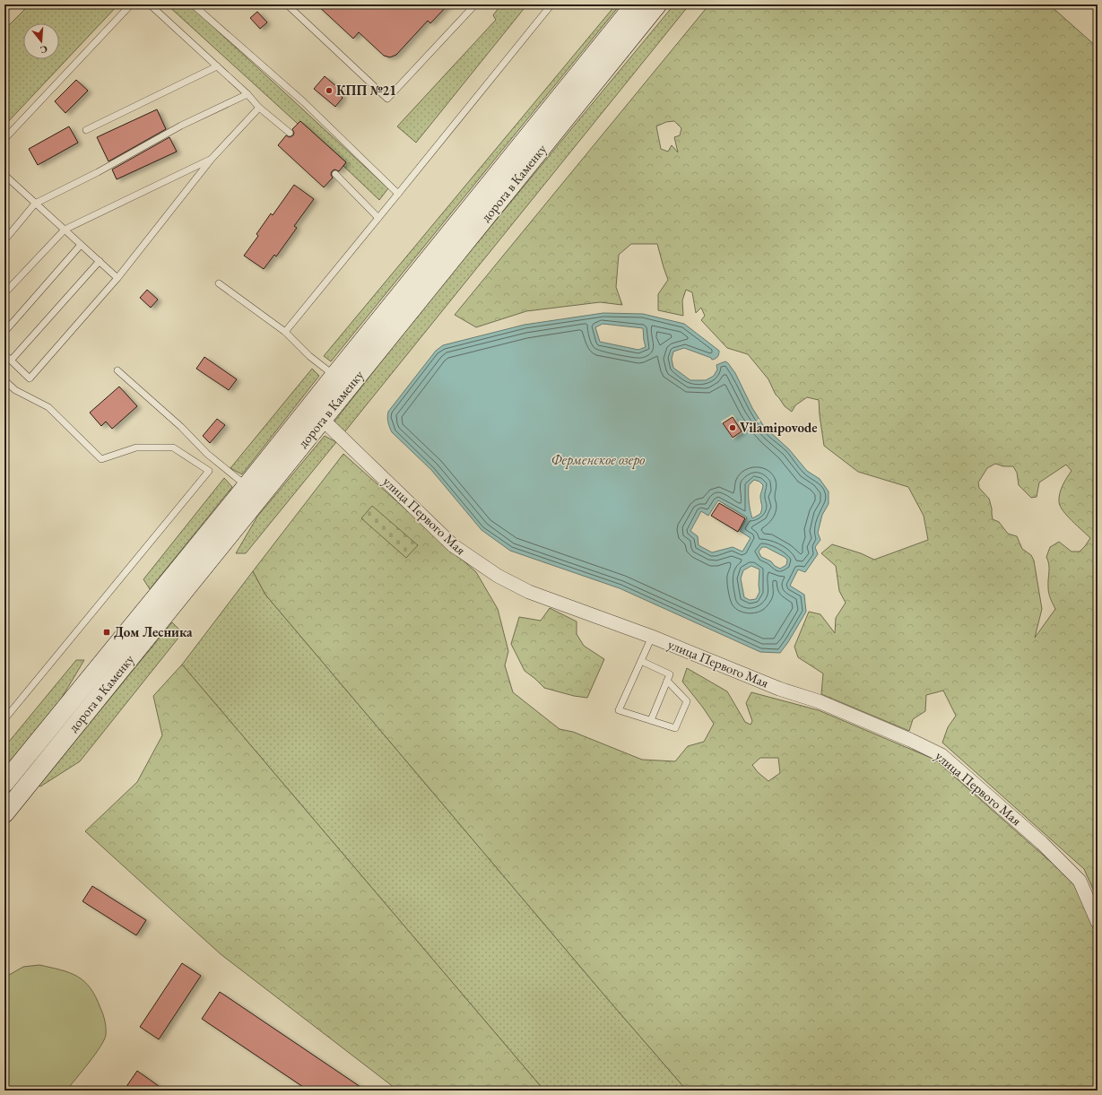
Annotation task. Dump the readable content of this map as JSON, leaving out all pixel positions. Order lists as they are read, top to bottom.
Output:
{
  "streets": {
    "main road": ["дорога в Каменку"],
    "street": ["улица Первого Мая"]
  },
  "crossings": [
    ["дорога в Каменку", "улица Первого Мая"]
  ],
  "water": ["Ферменское озеро"],
  "places": {
    "other": ["КПП №21", "Vilamipovode"],
    "transit": ["Дом Лесника"]
  },
  "north": "bottom"
}
